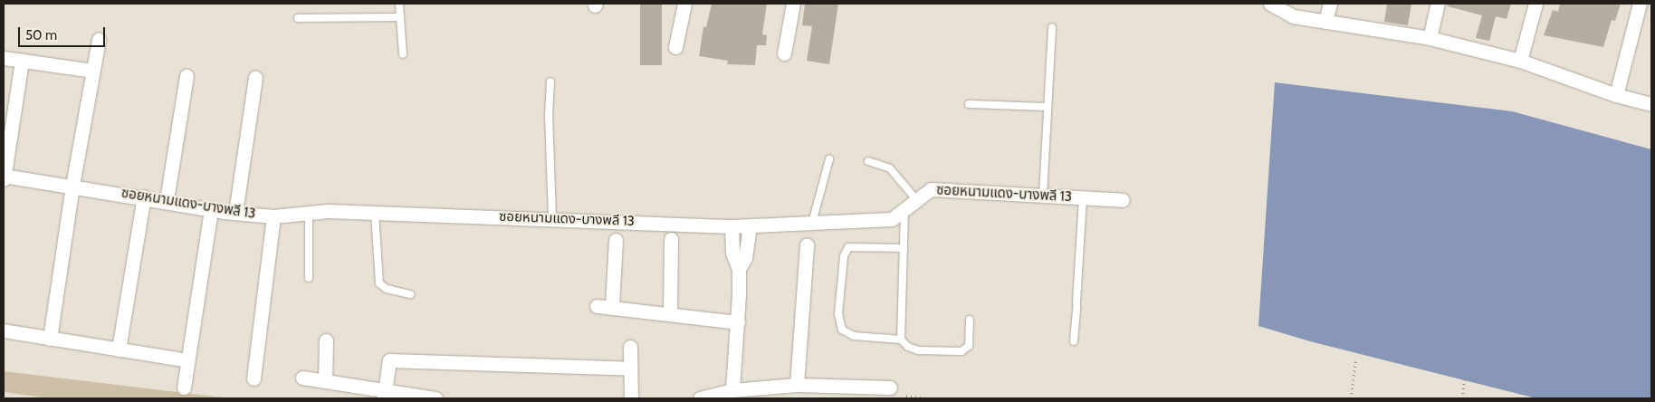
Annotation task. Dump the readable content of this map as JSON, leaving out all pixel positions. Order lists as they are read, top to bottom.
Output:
{
  "streets": {
    "street": ["ซอยหนามแดง-บางพลี 13"]
  },
  "scale_bar": "50 m"
}
